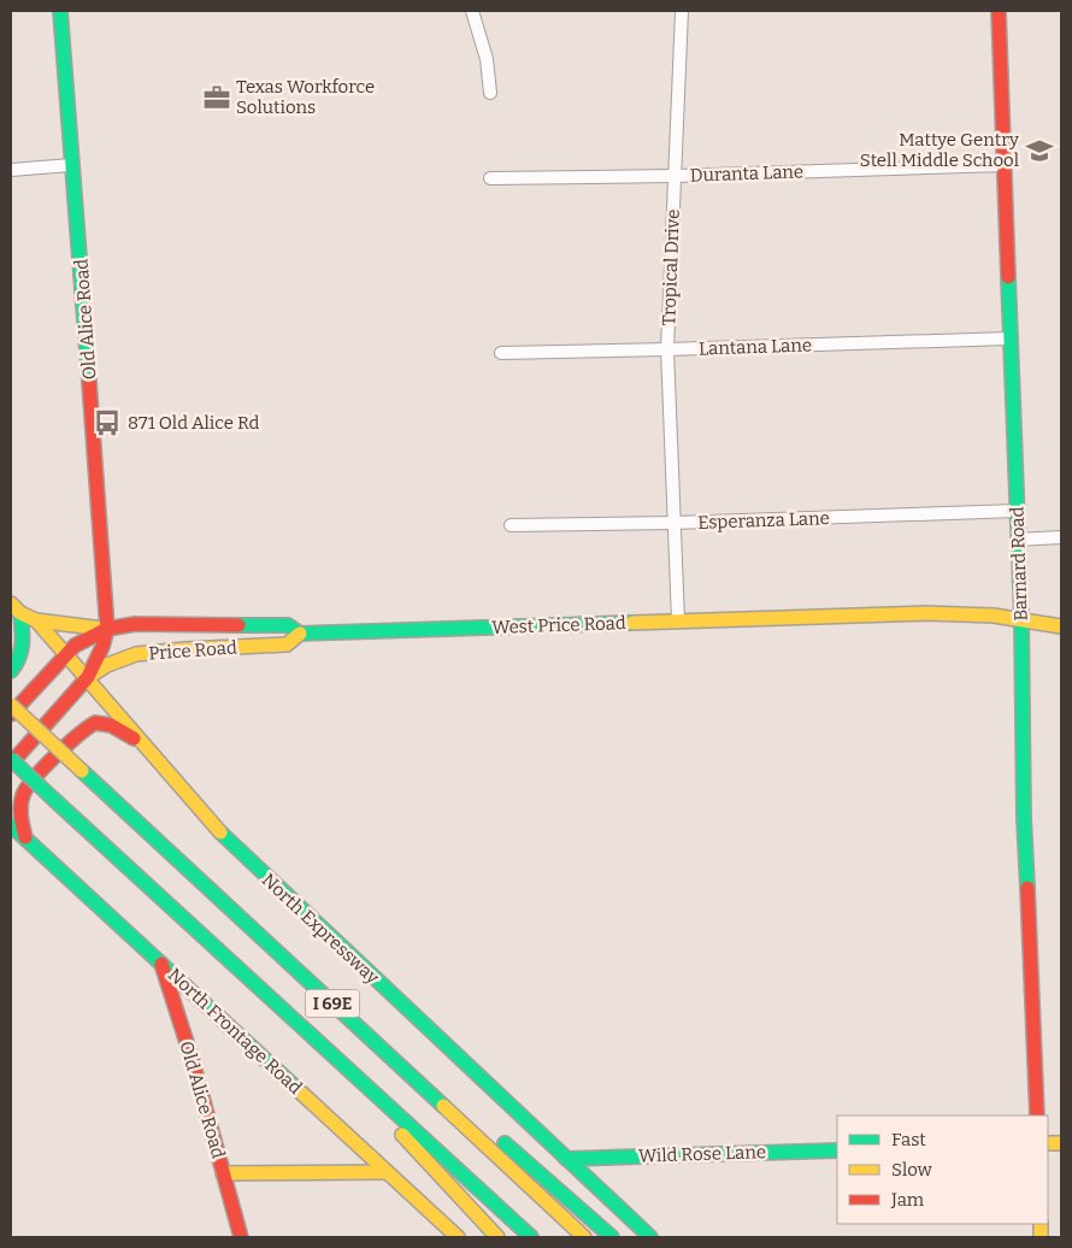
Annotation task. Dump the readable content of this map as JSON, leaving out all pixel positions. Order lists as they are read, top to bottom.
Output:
{
  "streets": {
    "main road": [
      "Old Alice Road",
      "Barnard Road",
      "West Price Road",
      "Price Road",
      "North Expressway",
      "I 69E",
      "North Frontage Road",
      "Wild Rose Lane"
    ],
    "street": [
      "Duranta Lane",
      "Tropical Drive",
      "Lantana Lane",
      "Esperanza Lane"
    ]
  },
  "crossings": [
    ["Duranta Lane", "Tropical Drive"],
    ["Duranta Lane", "Barnard Road"],
    ["Tropical Drive", "Lantana Lane"],
    ["Tropical Drive", "Esperanza Lane"],
    ["Tropical Drive", "West Price Road"],
    ["Old Alice Road", "West Price Road"],
    ["Old Alice Road", "North Frontage Road"],
    ["Lantana Lane", "Barnard Road"],
    ["Esperanza Lane", "Barnard Road"],
    ["Barnard Road", "West Price Road"],
    ["West Price Road", "Price Road"],
    ["West Price Road", "North Expressway"],
    ["Price Road", "North Expressway"],
    ["North Expressway", "Wild Rose Lane"]
  ],
  "places": {
    "office": ["Texas Workforce Solutions"],
    "school or university": ["Mattye Gentry Stell Middle School"],
    "bus stop": ["871 Old Alice Rd"]
  },
  "legend": ["Fast", "Slow", "Jam"]
}
